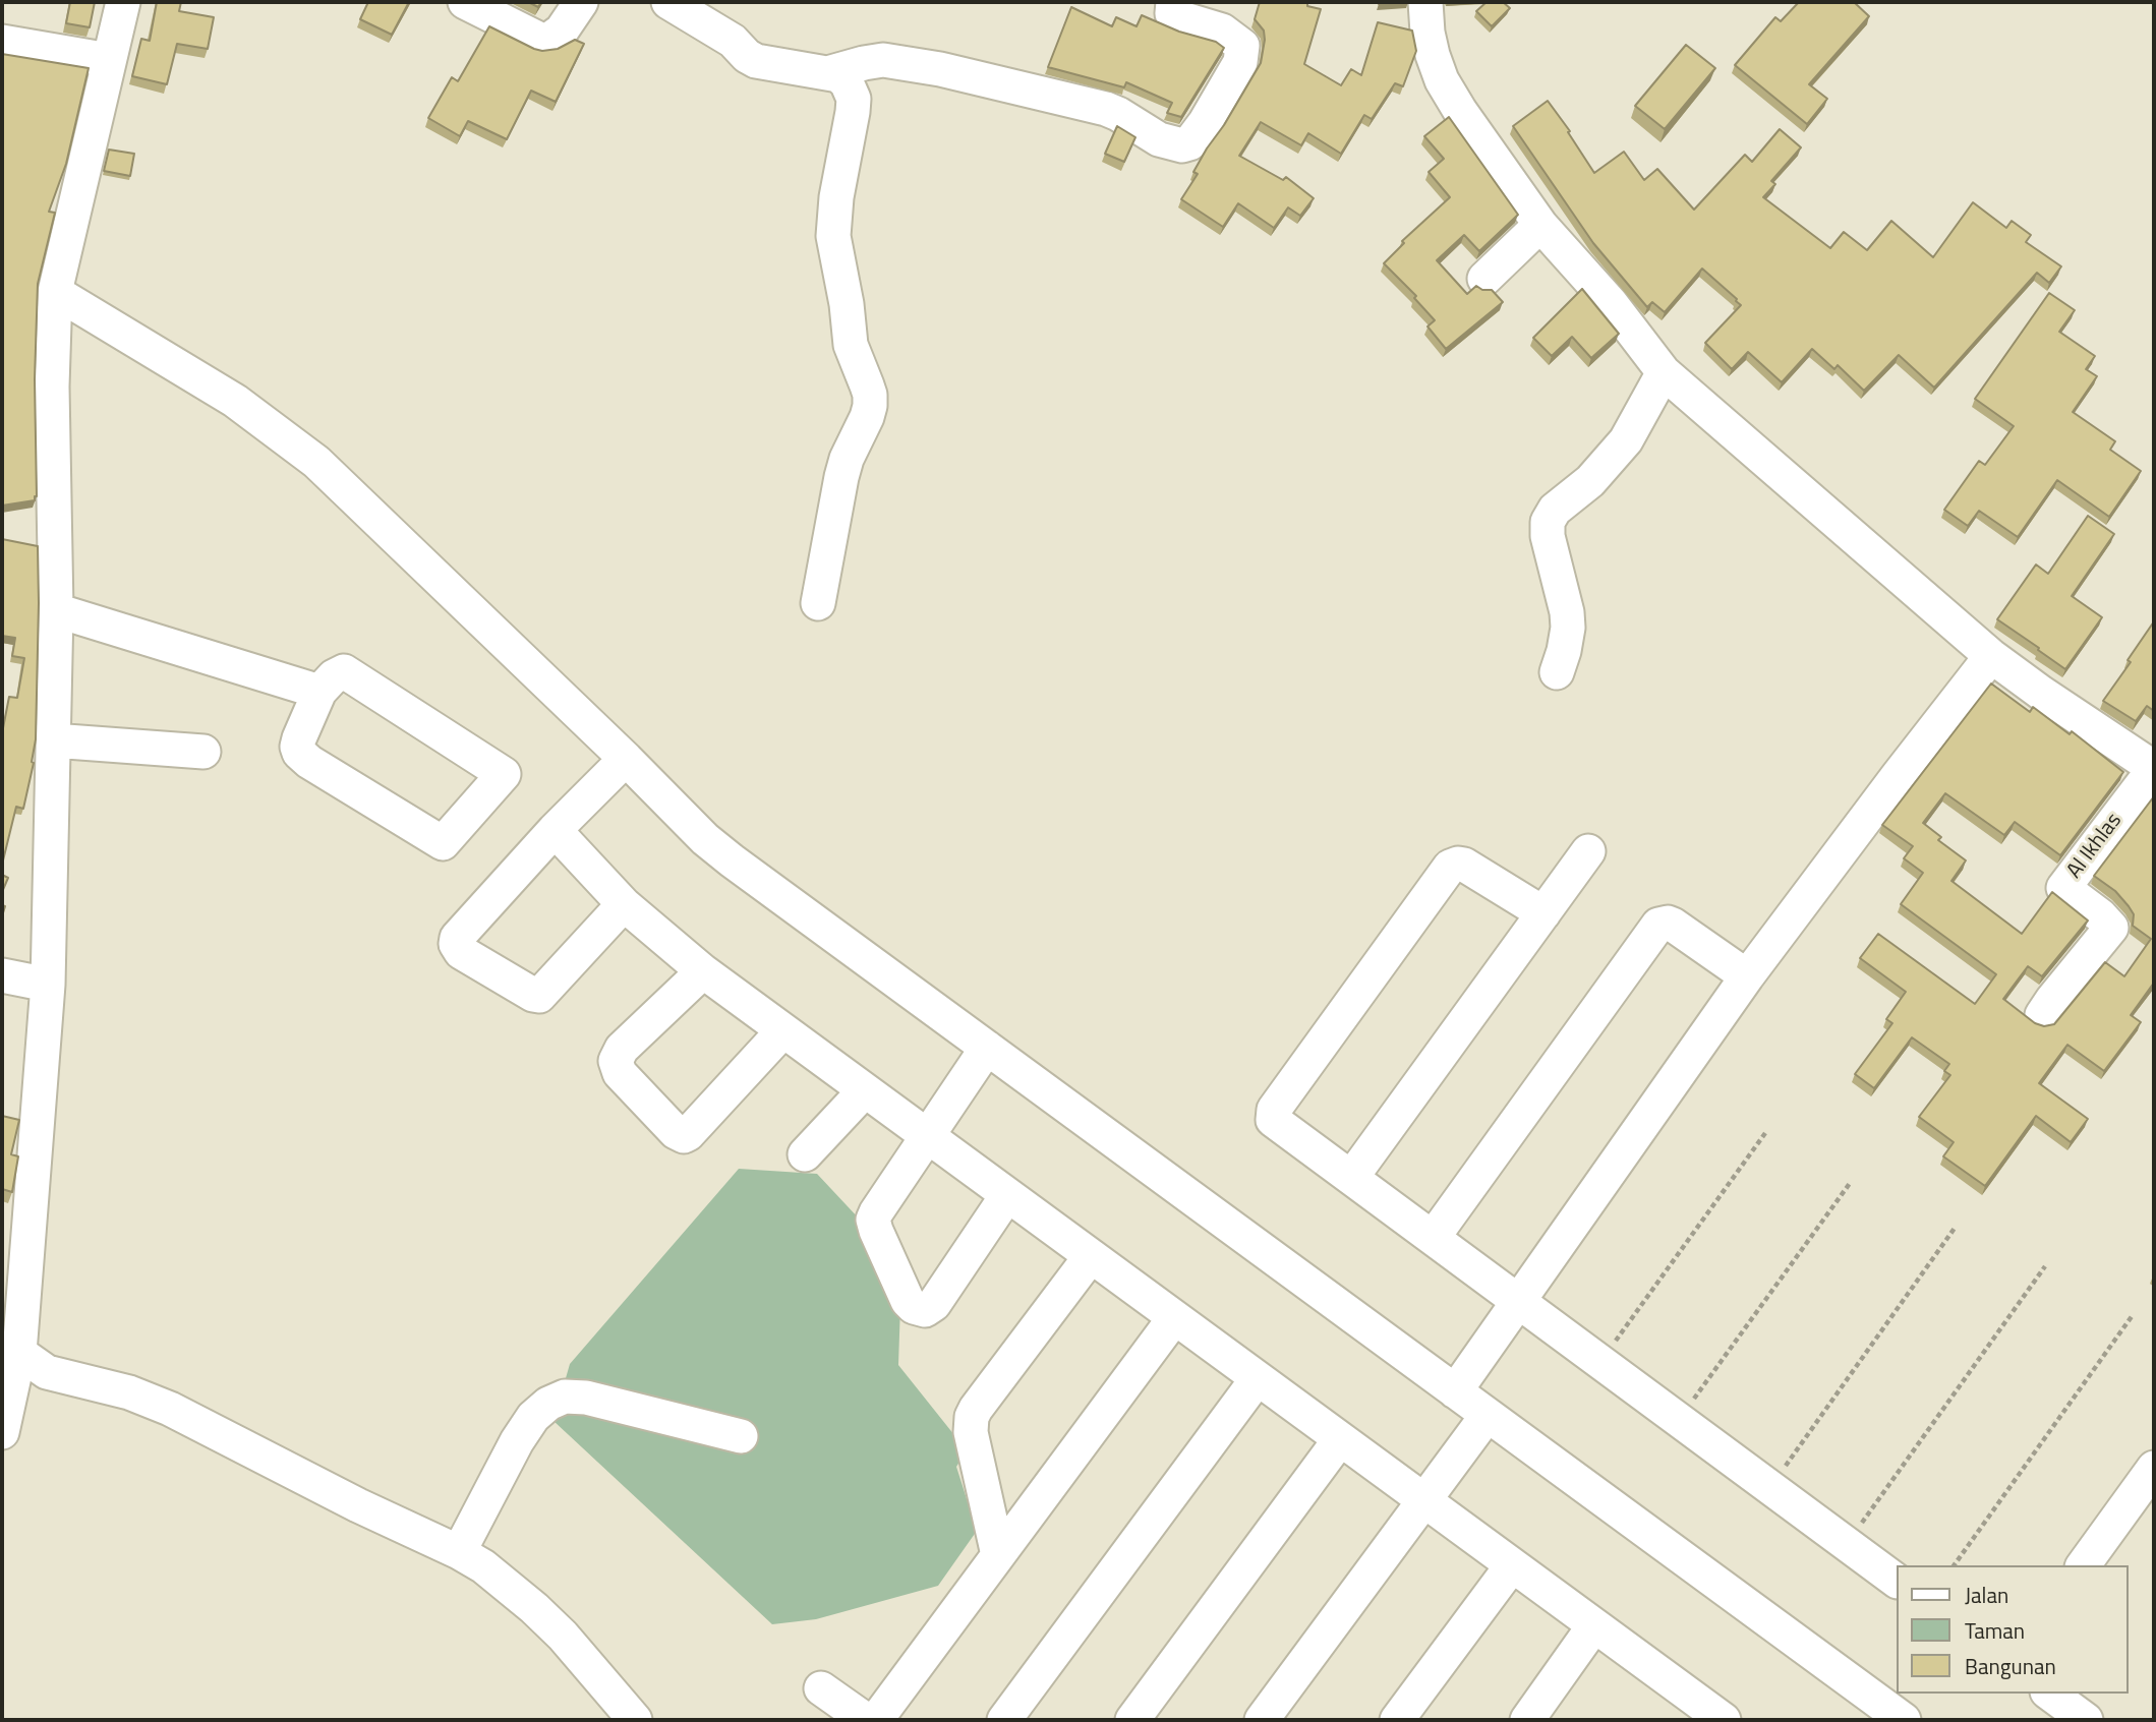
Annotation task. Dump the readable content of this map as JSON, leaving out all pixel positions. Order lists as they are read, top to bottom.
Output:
{
  "streets": {
    "street": ["Al Ikhlas"]
  },
  "legend": ["Jalan", "Taman", "Bangunan"]
}
